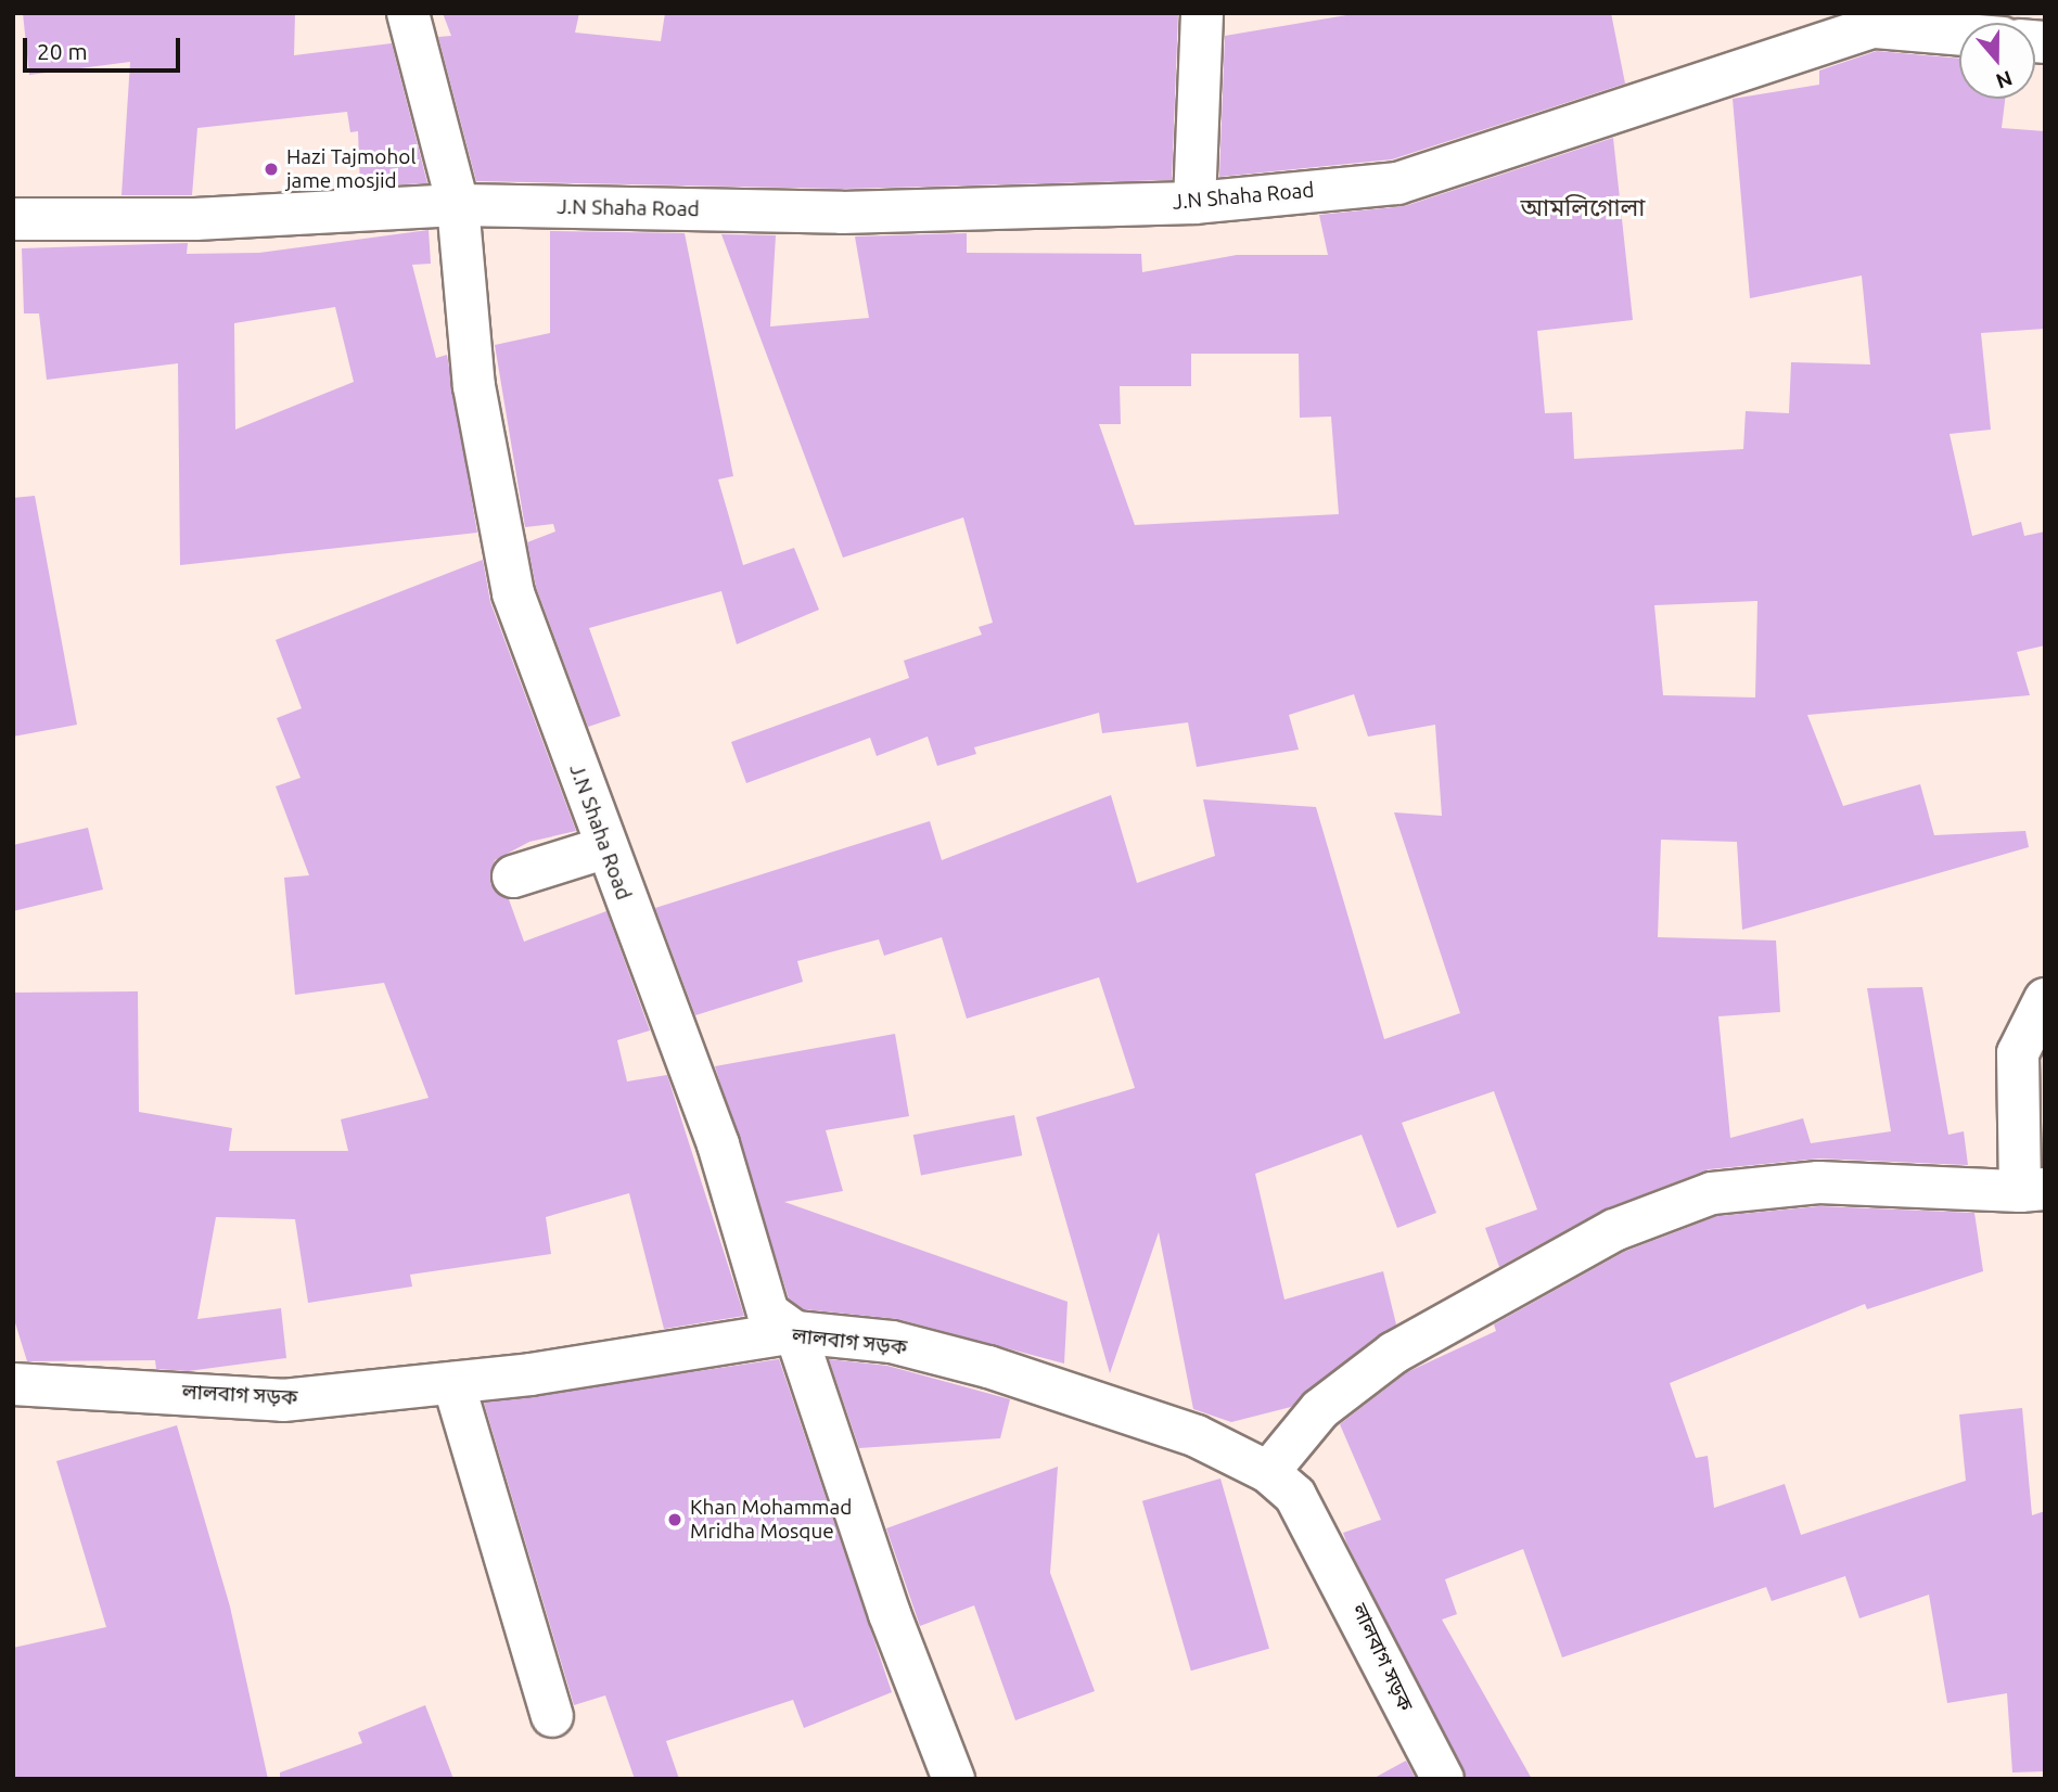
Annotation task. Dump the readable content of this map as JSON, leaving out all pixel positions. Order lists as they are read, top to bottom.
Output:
{
  "streets": {
    "street": ["J.N Shaha Road", "লালবাগ সড়ক"]
  },
  "crossings": [
    ["J.N Shaha Road", "লালবাগ সড়ক"]
  ],
  "districts": ["আমলিগোলা"],
  "places": ["Hazi Tajmohol jame mosjid", "Khan Mohammad Mridha Mosque"],
  "scale_bar": "20 m",
  "north": "bottom"
}
